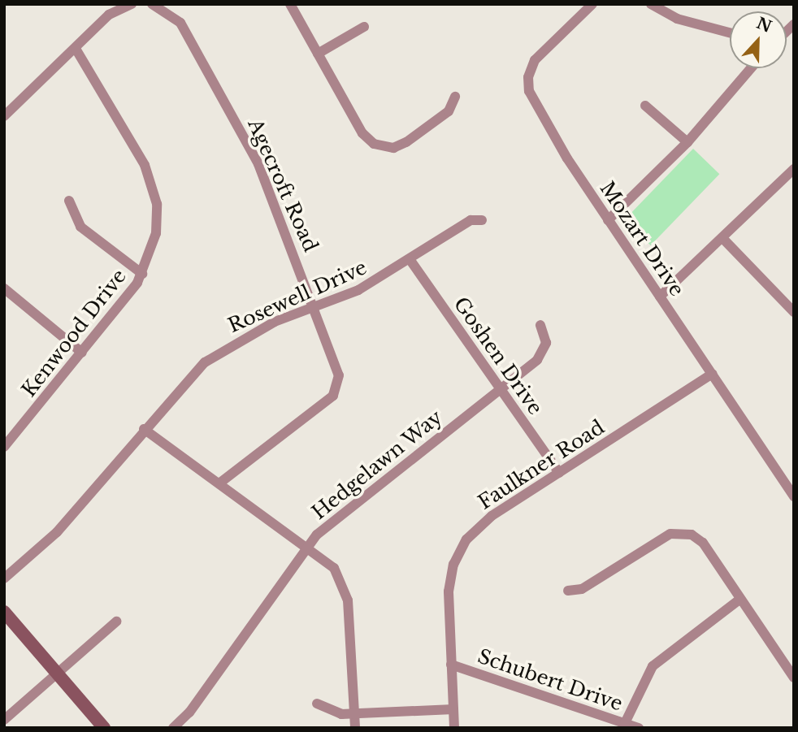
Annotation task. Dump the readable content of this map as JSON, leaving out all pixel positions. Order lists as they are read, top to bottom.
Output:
{
  "streets": {
    "street": [
      "Agecroft Road",
      "Mozart Drive",
      "Rosewell Drive",
      "Kenwood Drive",
      "Goshen Drive",
      "Hedgelawn Way",
      "Faulkner Road",
      "Schubert Drive"
    ]
  },
  "crossings": [
    ["Agecroft Road", "Rosewell Drive"],
    ["Mozart Drive", "Faulkner Road"],
    ["Rosewell Drive", "Goshen Drive"],
    ["Goshen Drive", "Hedgelawn Way"],
    ["Goshen Drive", "Faulkner Road"],
    ["Faulkner Road", "Schubert Drive"]
  ],
  "north": "top"
}
